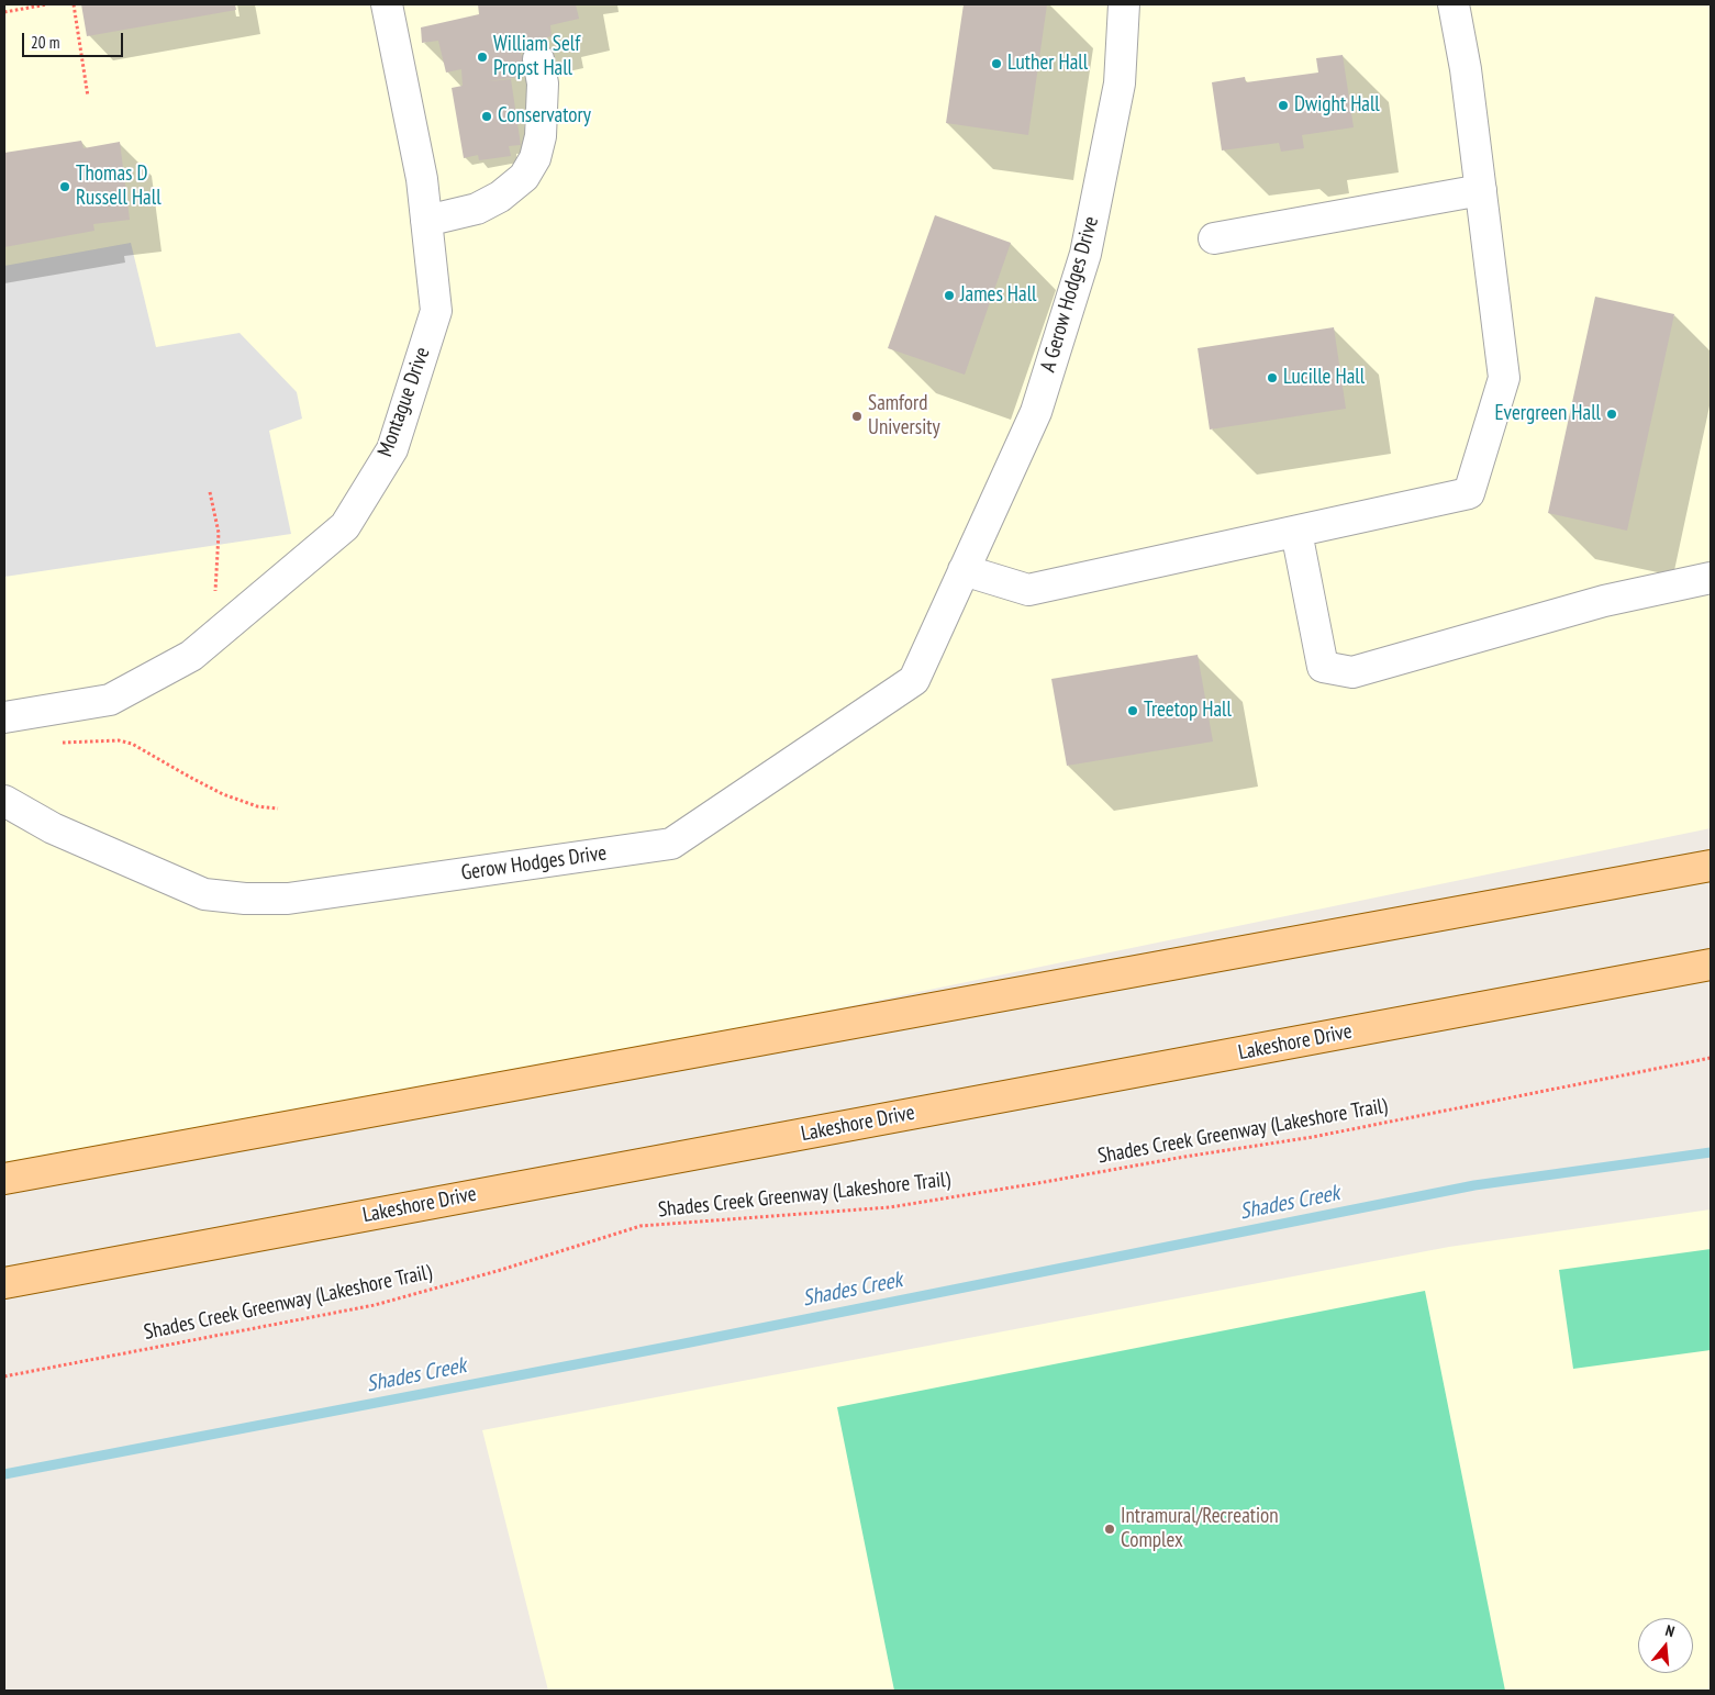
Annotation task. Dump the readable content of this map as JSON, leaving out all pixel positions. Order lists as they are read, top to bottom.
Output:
{
  "streets": {
    "main road": ["Lakeshore Drive"],
    "street": ["A Gerow Hodges Drive", "Montague Drive", "Gerow Hodges Drive"],
    "path": ["Shades Creek Greenway (Lakeshore Trail)"]
  },
  "crossings": [
    ["A Gerow Hodges Drive", "Gerow Hodges Drive"]
  ],
  "water": ["Shades Creek"],
  "places": [
    "William Self Propst Hall",
    "Luther Hall",
    "Dwight Hall",
    "Conservatory",
    "Thomas D Russell Hall",
    "James Hall",
    "Lucille Hall",
    "Evergreen Hall",
    "Samford University",
    "Treetop Hall",
    "Intramural/Recreation Complex"
  ],
  "scale_bar": "20 m",
  "north": "top"
}
